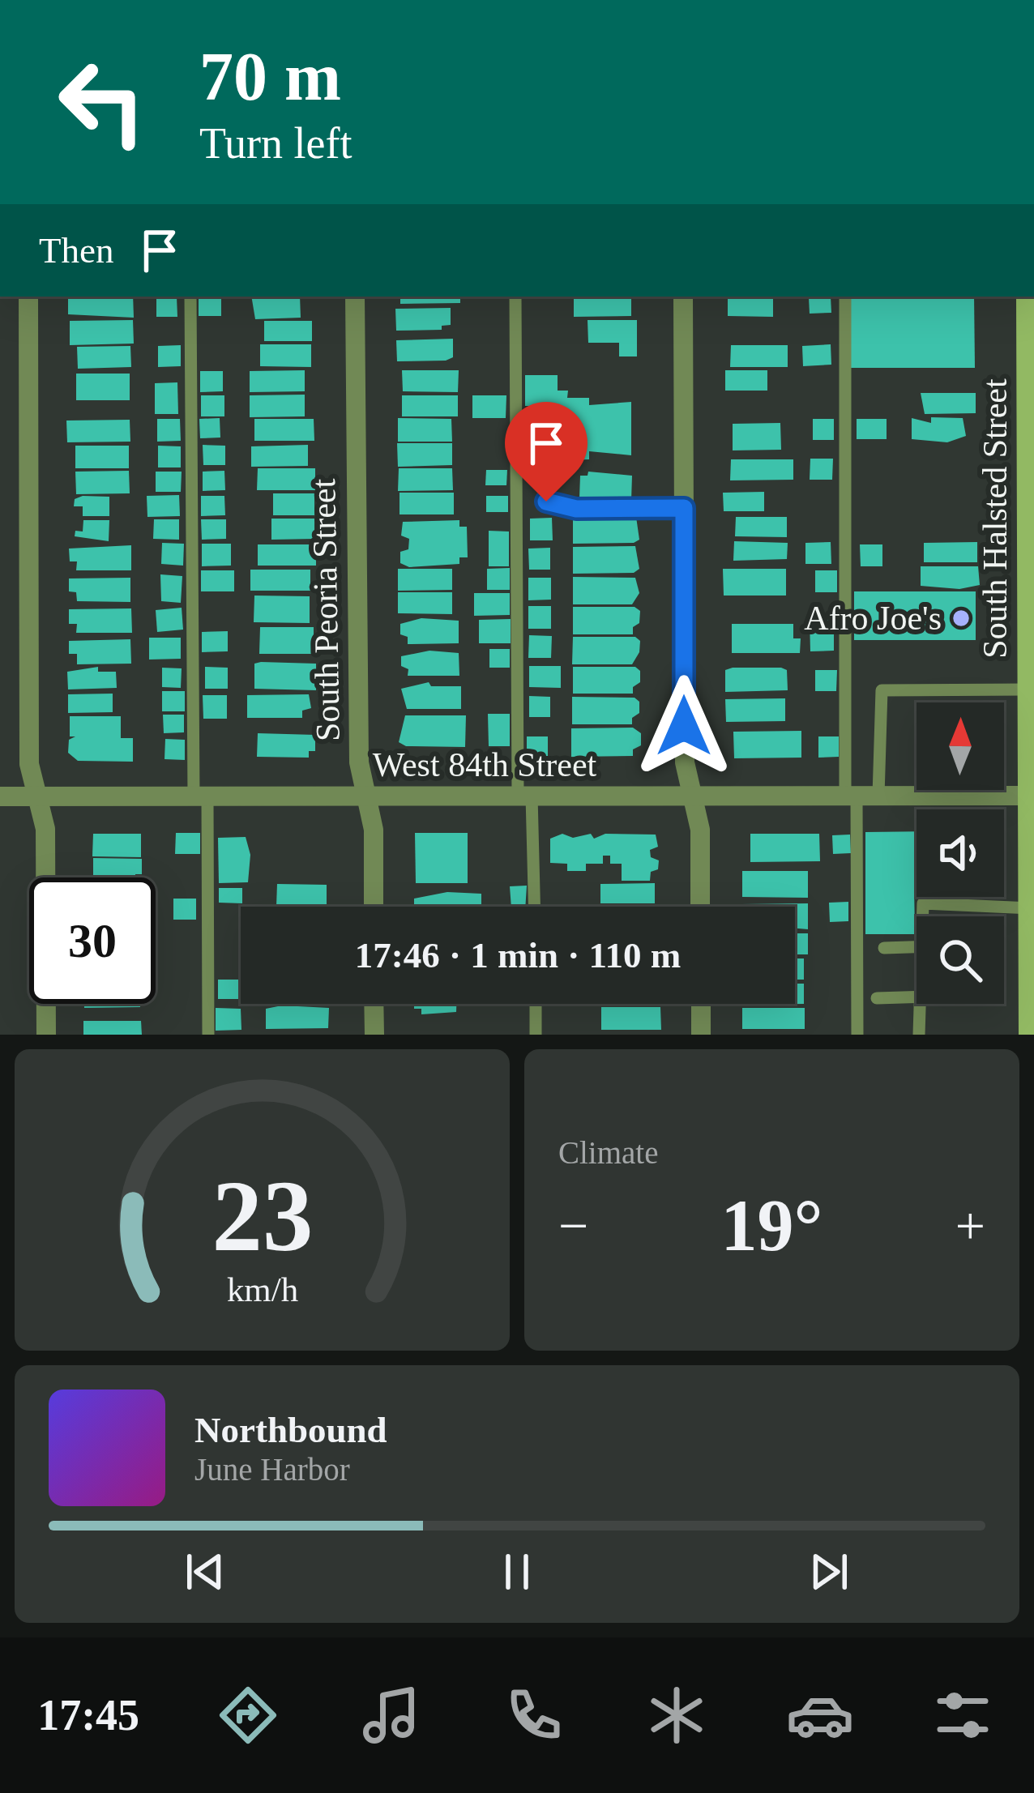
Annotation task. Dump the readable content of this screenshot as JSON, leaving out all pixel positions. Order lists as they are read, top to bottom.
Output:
{
  "streets": {
    "main road": ["South Halsted Street"],
    "street": ["South Peoria Street", "West 84th Street"]
  },
  "crossings": [
    ["South Halsted Street", "West 84th Street"],
    ["South Peoria Street", "West 84th Street"]
  ],
  "places": ["Afro Joe's"],
  "north": "top",
  "page": {
    "turn": ["70 m", "Turn left"],
    "then": "Then",
    "limit": "30",
    "trip": "17:46 · 1 min · 110 m",
    "tile": "Climate",
    "heat": ["−", "19°", "+"],
    "song": ["Northbound", "June Harbor"],
    "tabs": "17:45",
    "gauge": ["23", "km/h"]
  }
}
